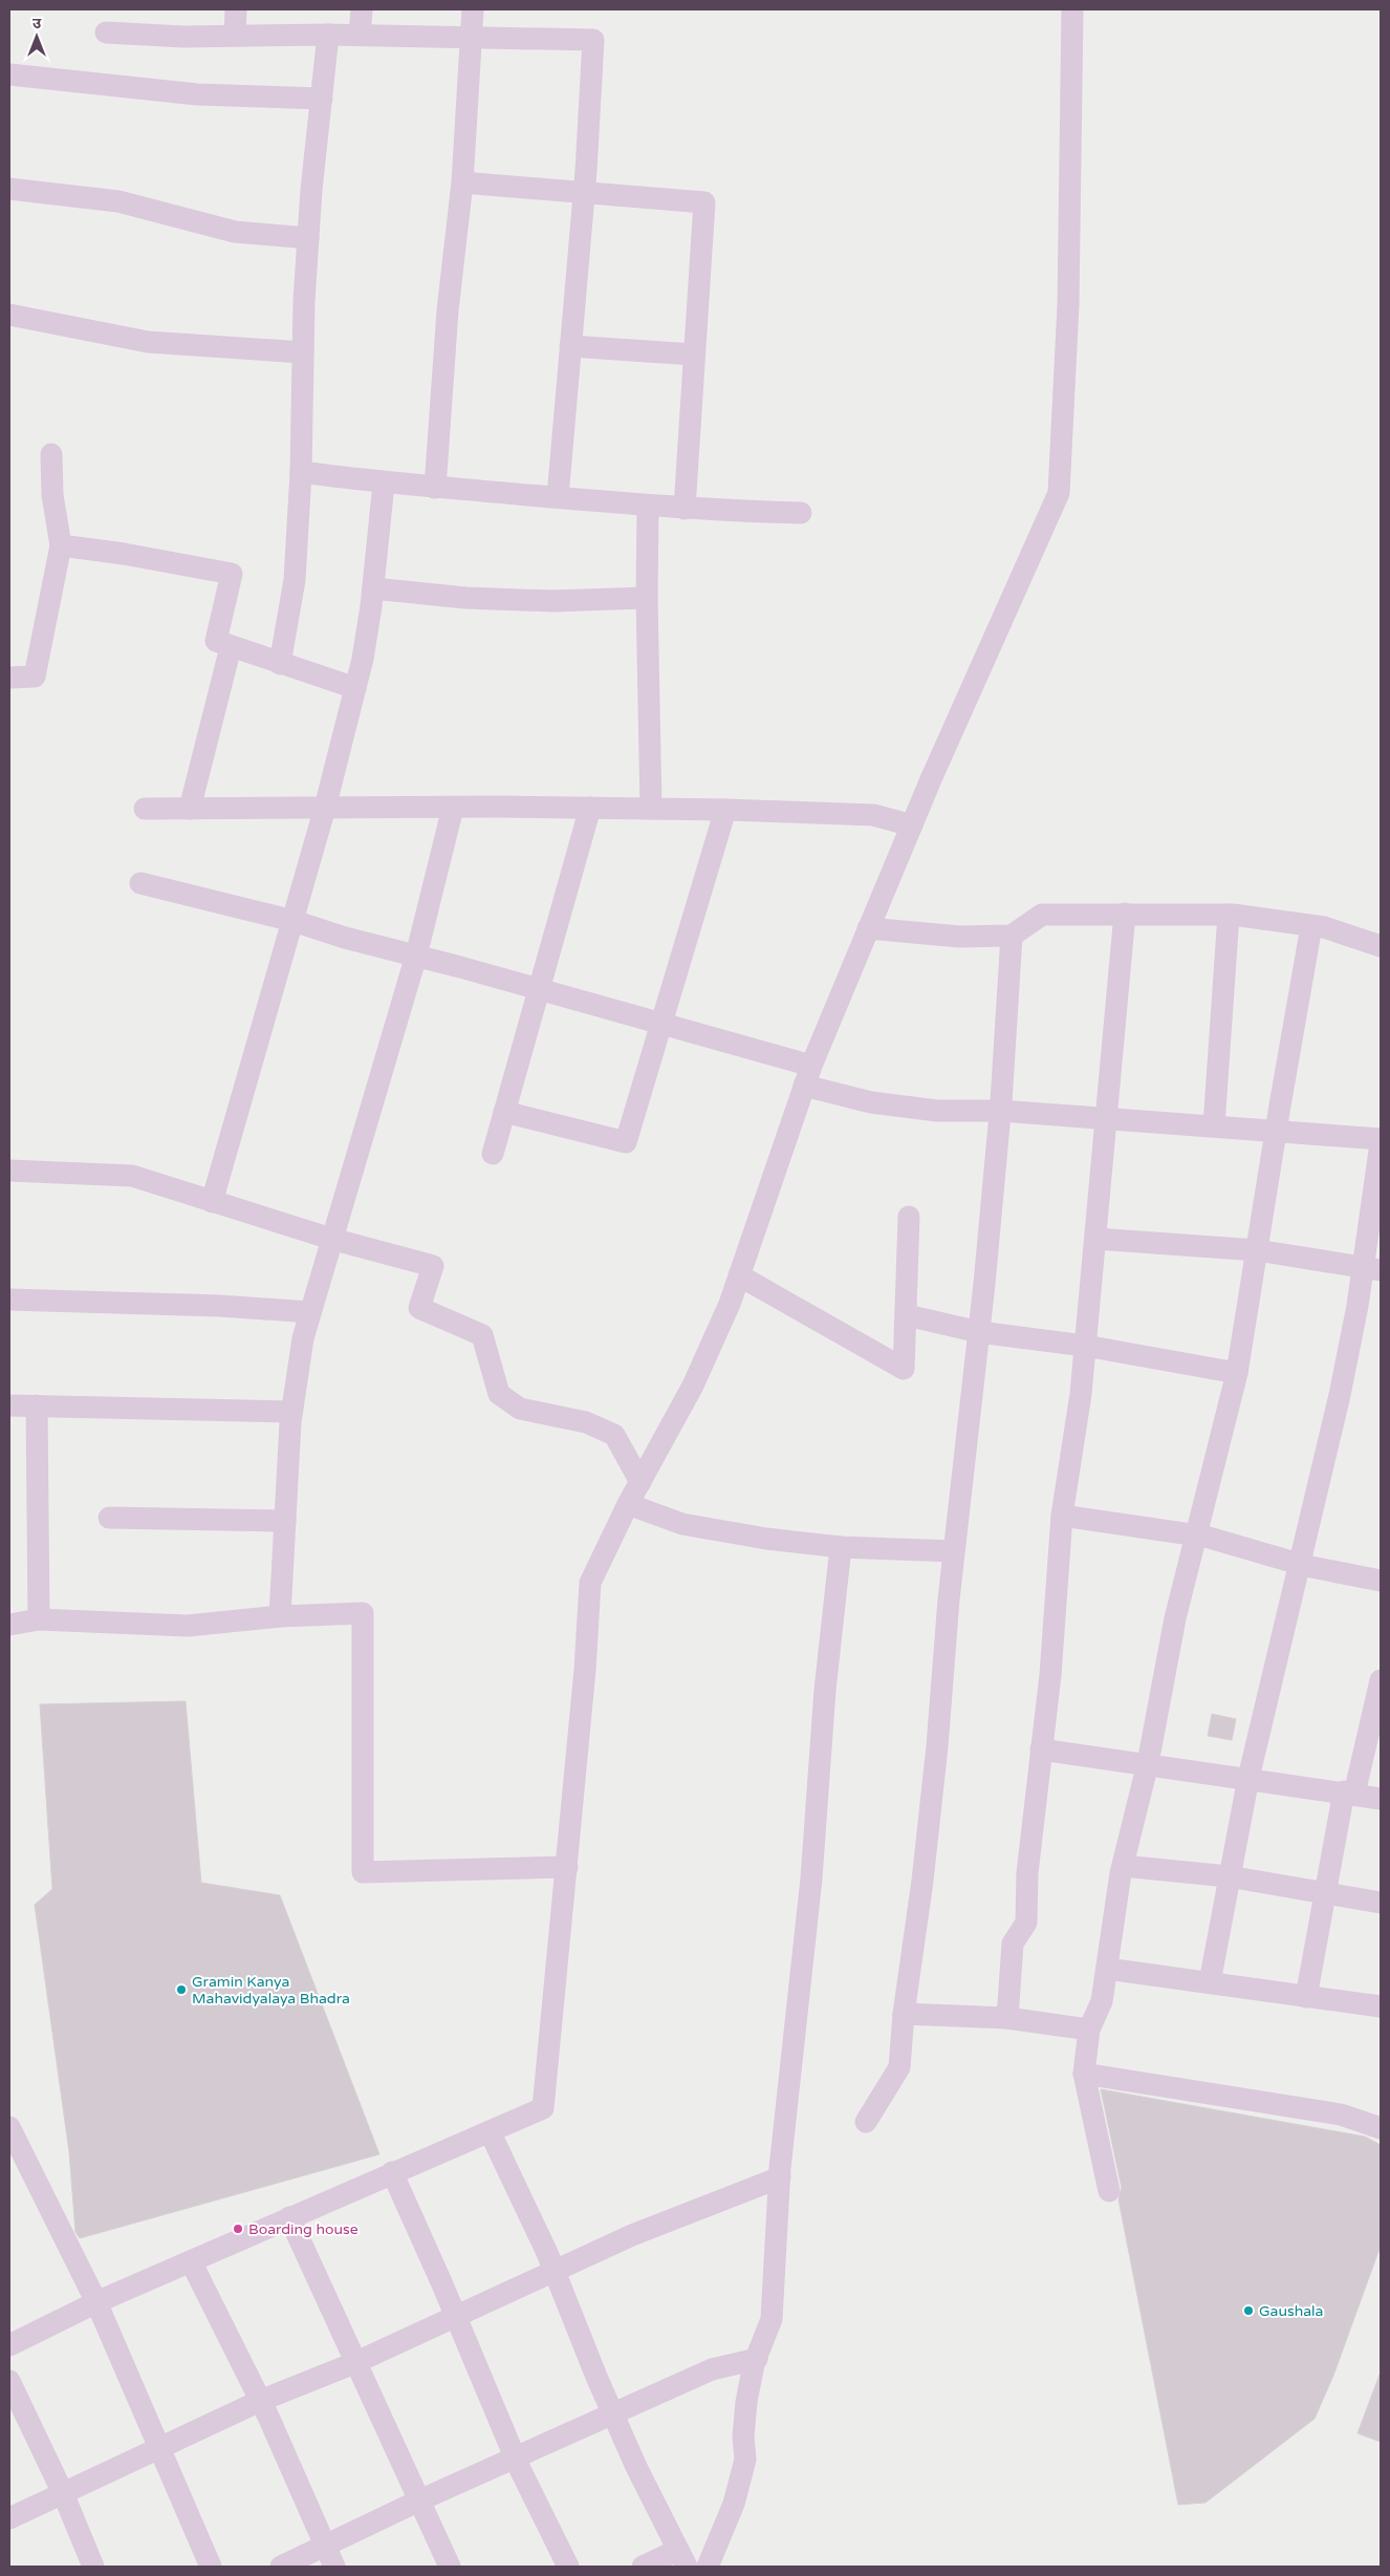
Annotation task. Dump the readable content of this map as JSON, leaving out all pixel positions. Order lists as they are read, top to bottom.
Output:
{
  "places": ["Gramin Kanya Mahavidyalaya Bhadra", "Boarding house", "Gaushala"],
  "north": "top"
}
